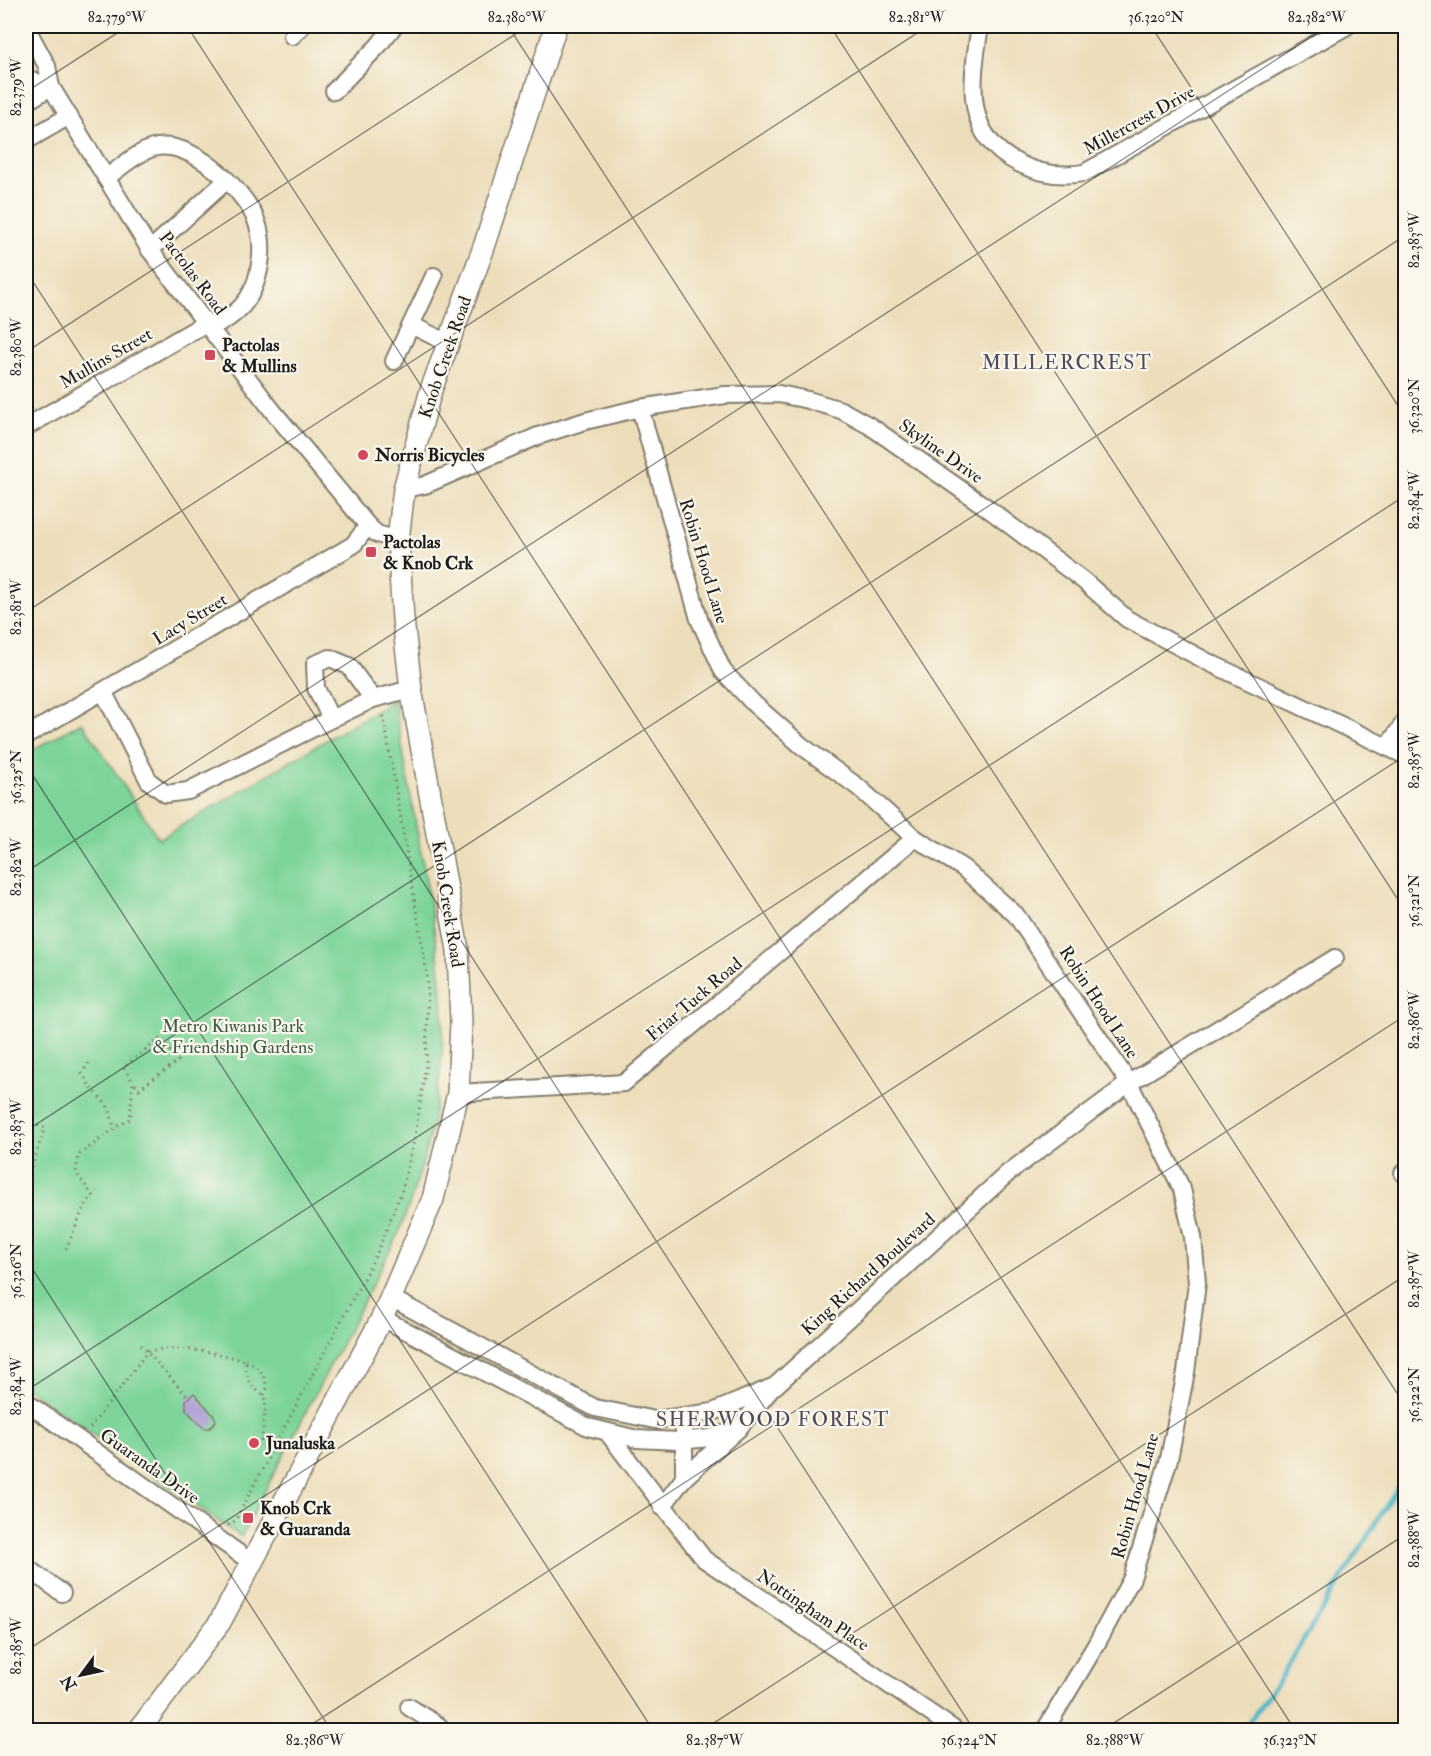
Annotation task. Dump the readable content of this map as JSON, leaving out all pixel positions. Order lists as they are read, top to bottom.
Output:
{
  "streets": {
    "main road": ["Knob Creek Road"],
    "street": [
      "Millercrest Drive",
      "Pactolas Road",
      "Mullins Street",
      "Skyline Drive",
      "Robin Hood Lane",
      "Lacy Street",
      "Friar Tuck Road",
      "King Richard Boulevard",
      "Guaranda Drive",
      "Nottingham Place"
    ]
  },
  "crossings": [
    ["Pactolas Road", "Knob Creek Road"],
    ["Pactolas Road", "Mullins Street"],
    ["Pactolas Road", "Lacy Street"],
    ["Knob Creek Road", "Skyline Drive"],
    ["Knob Creek Road", "Friar Tuck Road"],
    ["Knob Creek Road", "King Richard Boulevard"],
    ["Knob Creek Road", "Guaranda Drive"],
    ["Skyline Drive", "Robin Hood Lane"],
    ["Robin Hood Lane", "Friar Tuck Road"],
    ["Robin Hood Lane", "King Richard Boulevard"]
  ],
  "districts": ["MILLERCREST", "SHERWOOD FOREST"],
  "parks": ["Metro Kiwanis Park & Friendship Gardens"],
  "places": {
    "transit": ["Pactolas & Mullins", "Pactolas & Knob Crk", "Knob Crk & Guaranda"],
    "other": ["Norris Bicycles", "Junaluska"]
  },
  "north": "bottom left",
  "coordinates": [
    "82.379°W",
    "82.380°W",
    "82.381°W",
    "36.320°N",
    "82.382°W",
    "82.383°W",
    "82.384°W",
    "82.385°W",
    "36.325°N",
    "36.321°N",
    "82.386°W",
    "36.326°N",
    "82.387°W",
    "36.322°N",
    "82.388°W",
    "36.324°N",
    "36.323°N"
  ]
}
